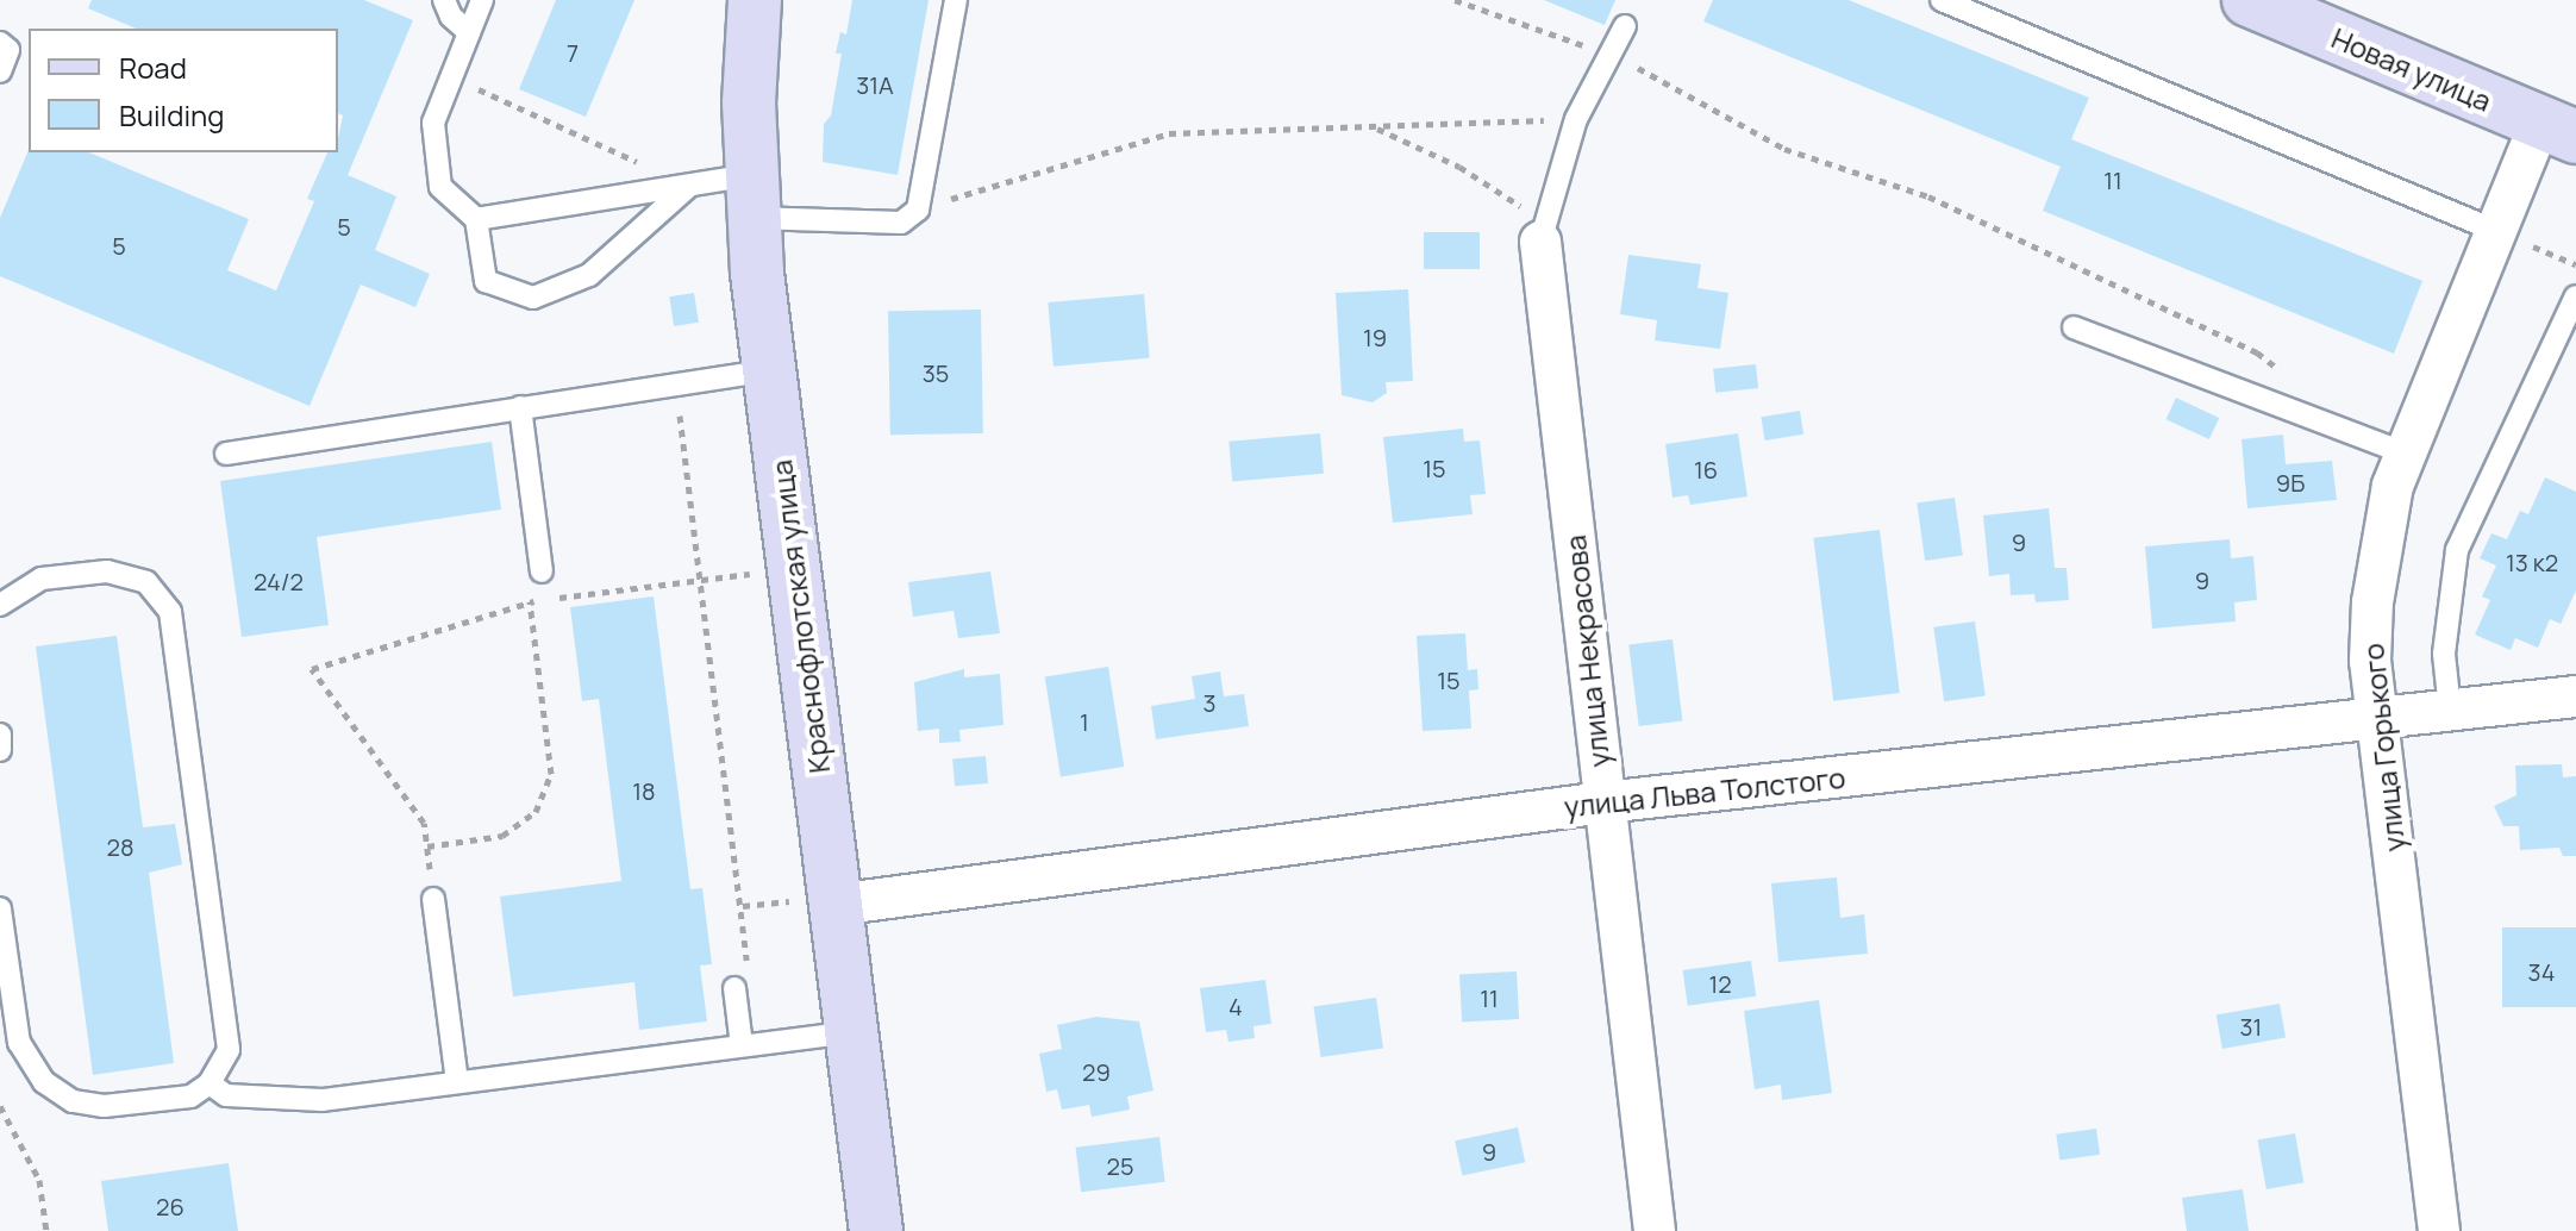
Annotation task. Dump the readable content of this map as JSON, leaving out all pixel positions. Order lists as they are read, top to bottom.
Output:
{
  "streets": {
    "street": [
      "Новая улица",
      "Краснофлотская улица",
      "улица Некрасова",
      "улица Горького",
      "улица Льва Толстого"
    ]
  },
  "crossings": [
    ["Новая улица", "улица Горького"],
    ["Краснофлотская улица", "улица Льва Толстого"],
    ["улица Некрасова", "улица Льва Толстого"],
    ["улица Горького", "улица Льва Толстого"]
  ],
  "house_numbers": [
    "7",
    "31А",
    "11",
    "5",
    "5",
    "19",
    "35",
    "15",
    "16",
    "9Б",
    "9",
    "13 к2",
    "9",
    "24/2",
    "15",
    "3",
    "1",
    "18",
    "28",
    "34",
    "12",
    "11",
    "4",
    "31",
    "29",
    "9",
    "25",
    "26"
  ],
  "legend": ["Road", "Building"]
}
